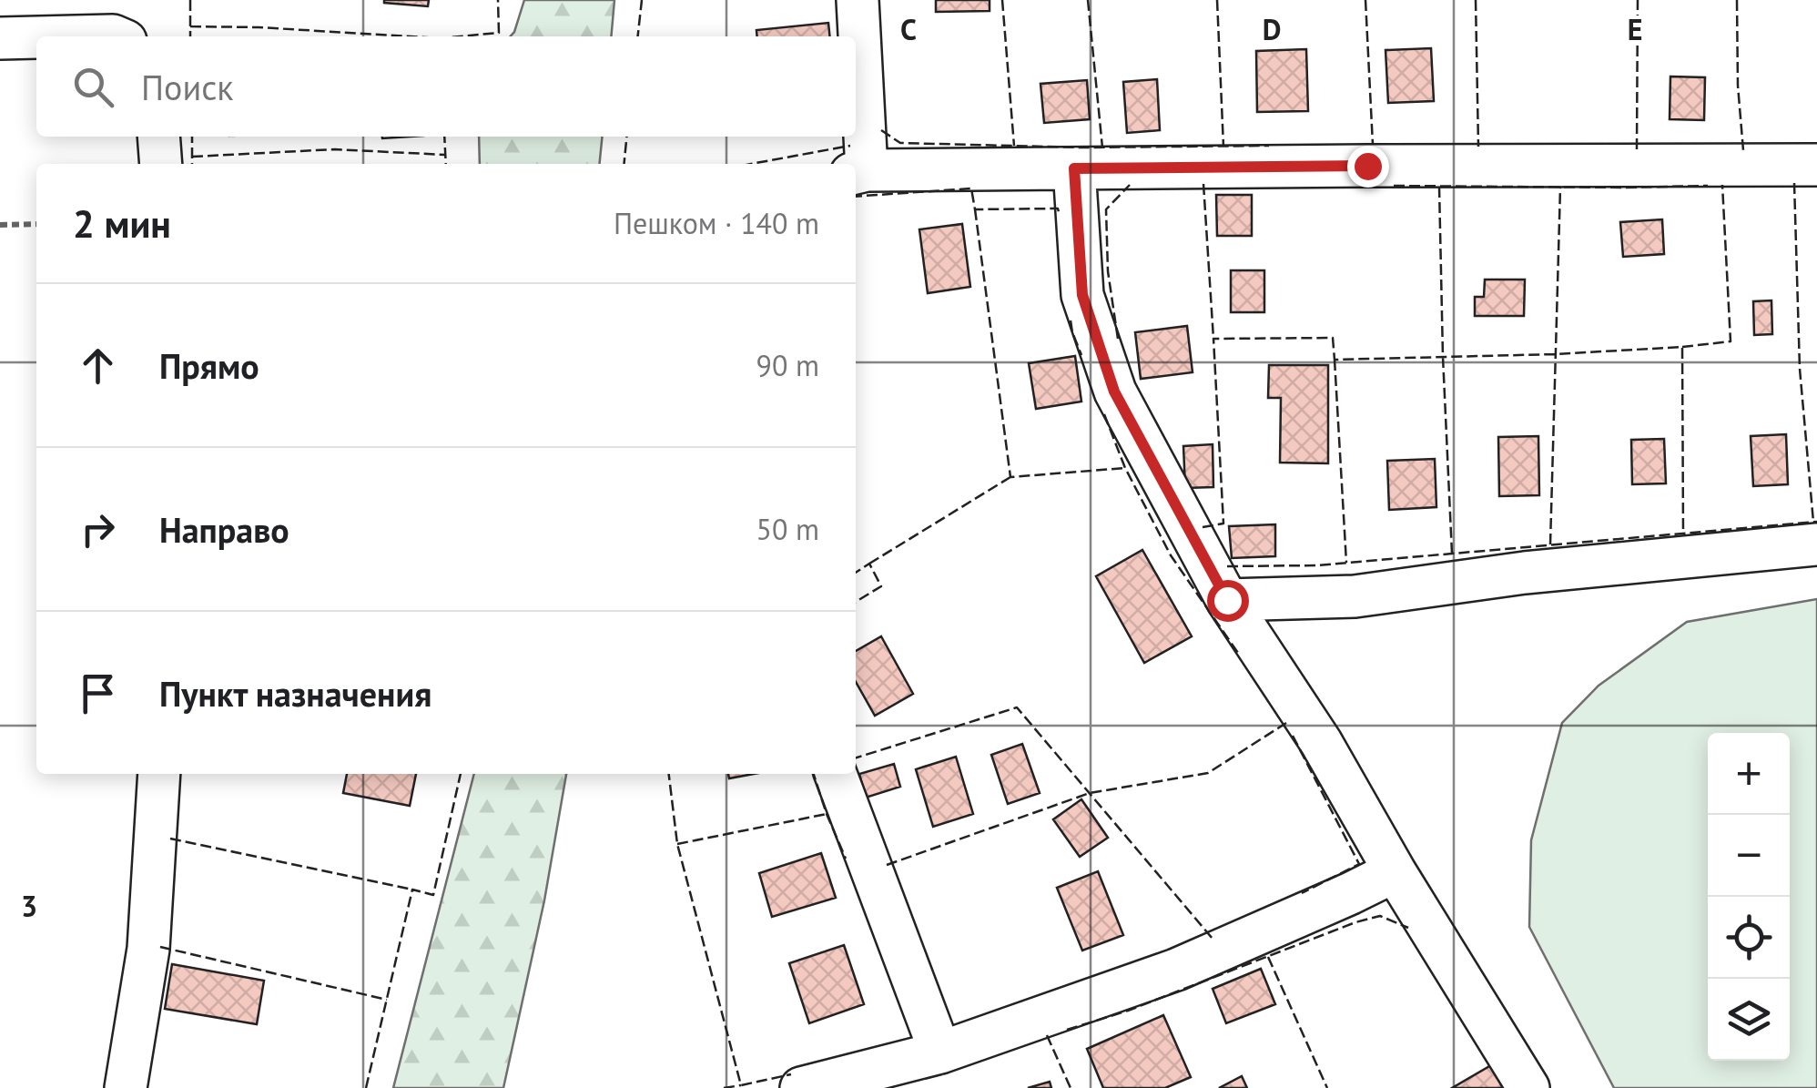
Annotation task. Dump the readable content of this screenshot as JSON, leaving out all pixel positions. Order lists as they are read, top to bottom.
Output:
{
  "page": {
    "search": "Поиск",
    "heading": ["2 мин", "Пешком · 140 m"],
    "list": [
      ["Прямо", "90 m"],
      ["Направо", "50 m"],
      "Пункт назначения"
    ],
    "map_buttons": ["+", "−"]
  },
  "grid": {
    "columns": ["C", "D", "E"],
    "rows": ["3"]
  }
}
